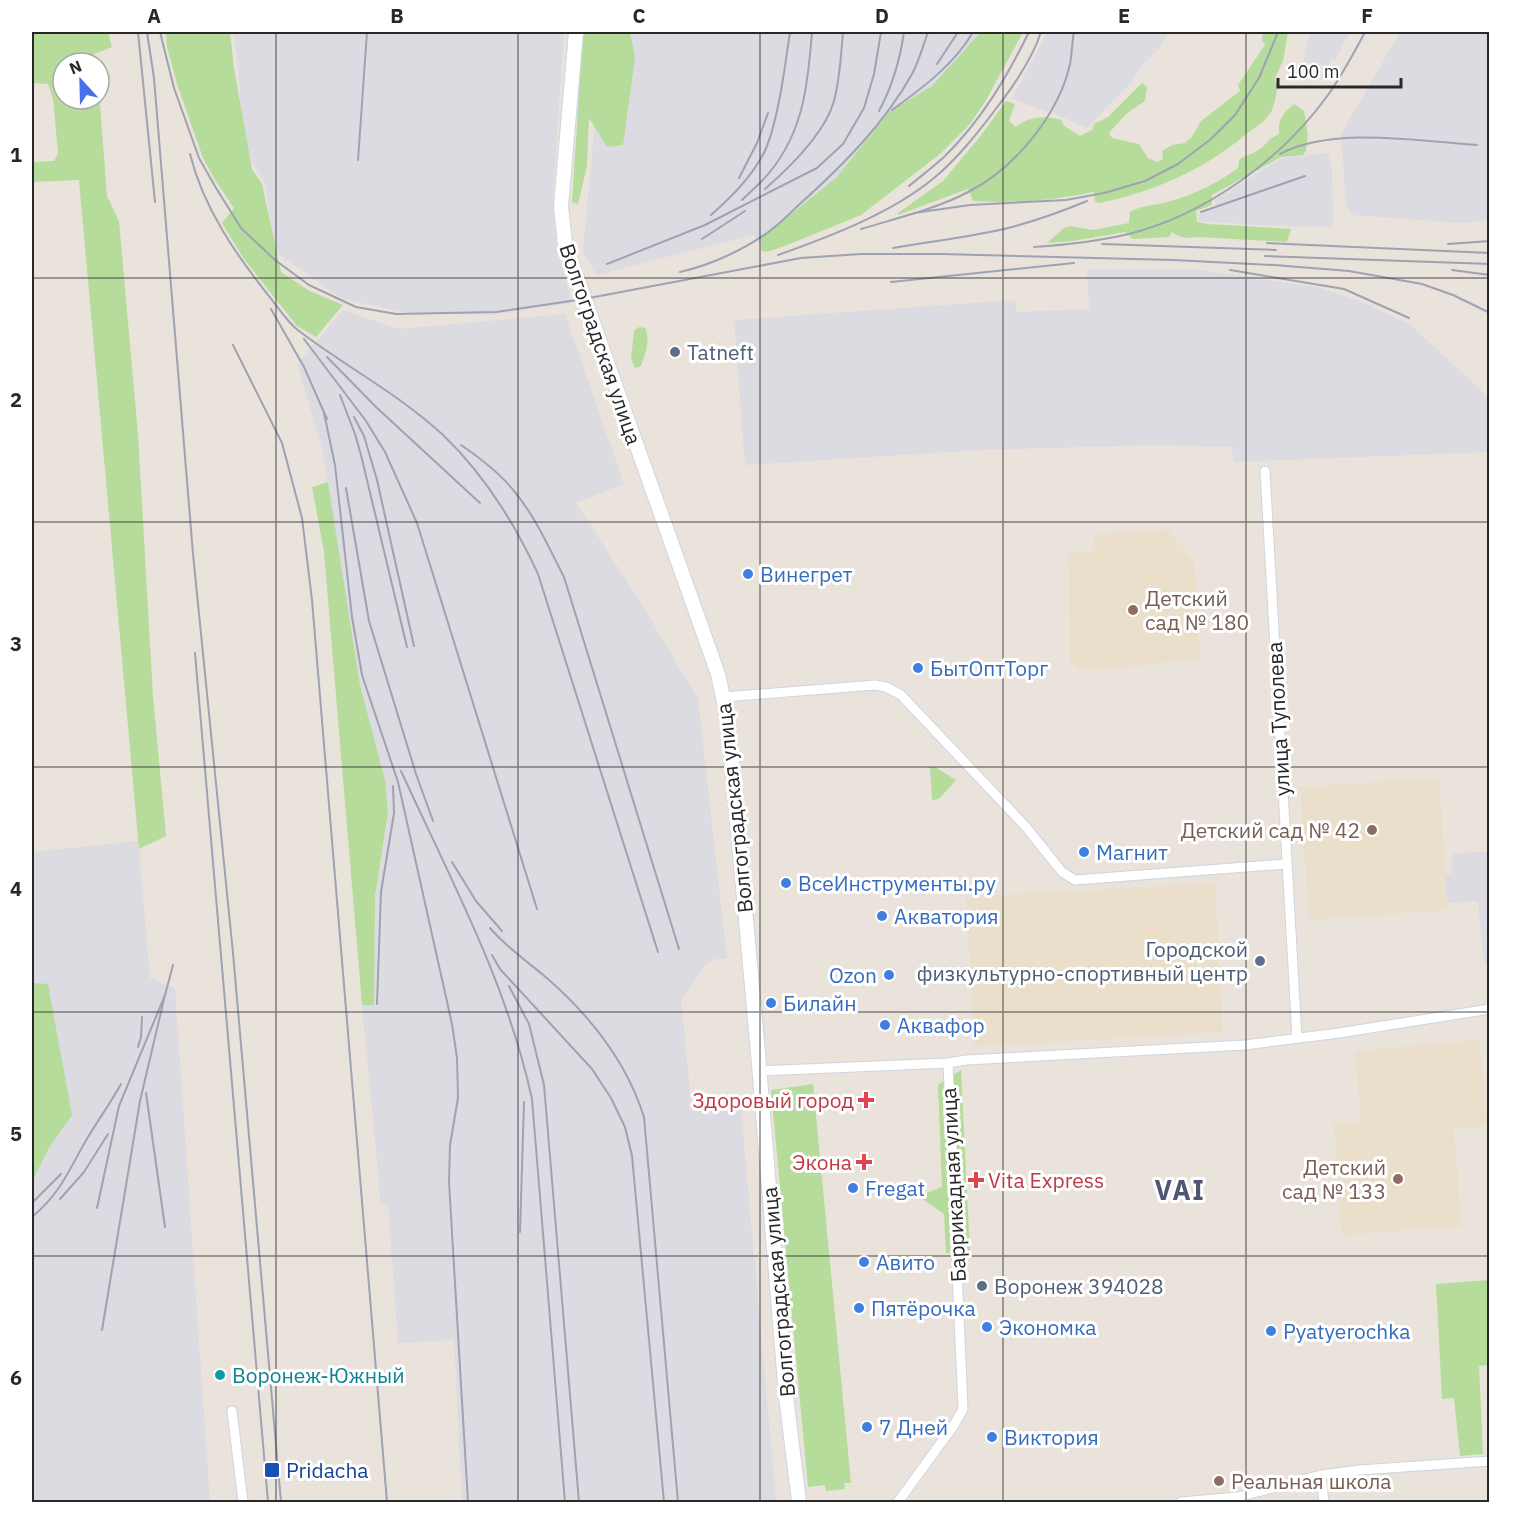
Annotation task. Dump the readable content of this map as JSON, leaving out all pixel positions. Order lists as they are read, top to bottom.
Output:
{
  "streets": {
    "main road": ["Волгоградская улица"],
    "street": ["улица Туполева", "Баррикадная улица"]
  },
  "districts": ["VAI"],
  "places": {
    "other": [
      "Tatneft",
      "Винегрет",
      "Детский сад № 180",
      "БытОптТорг",
      "Детский сад № 42",
      "Магнит",
      "ВсеИнструменты.ру",
      "Акватория",
      "Городской физкультурно-спортивный центр",
      "Ozon",
      "Билайн",
      "Аквафор",
      "Детский сад № 133",
      "Fregat",
      "Авито",
      "Воронеж 394028",
      "Пятёрочка",
      "Экономка",
      "Pyatyerochka",
      "Воронеж-Южный",
      "7 Дней",
      "Виктория",
      "Реальная школа"
    ],
    "health": ["Здоровый город", "Экона", "Vita Express"],
    "transit": ["Pridacha"]
  },
  "scale_bar": "100 m",
  "north": "top",
  "grid": {
    "columns": [
      "A",
      "B",
      "C",
      "D",
      "E",
      "F"
    ],
    "rows": [
      "1",
      "2",
      "3",
      "4",
      "5",
      "6"
    ]
  }
}
